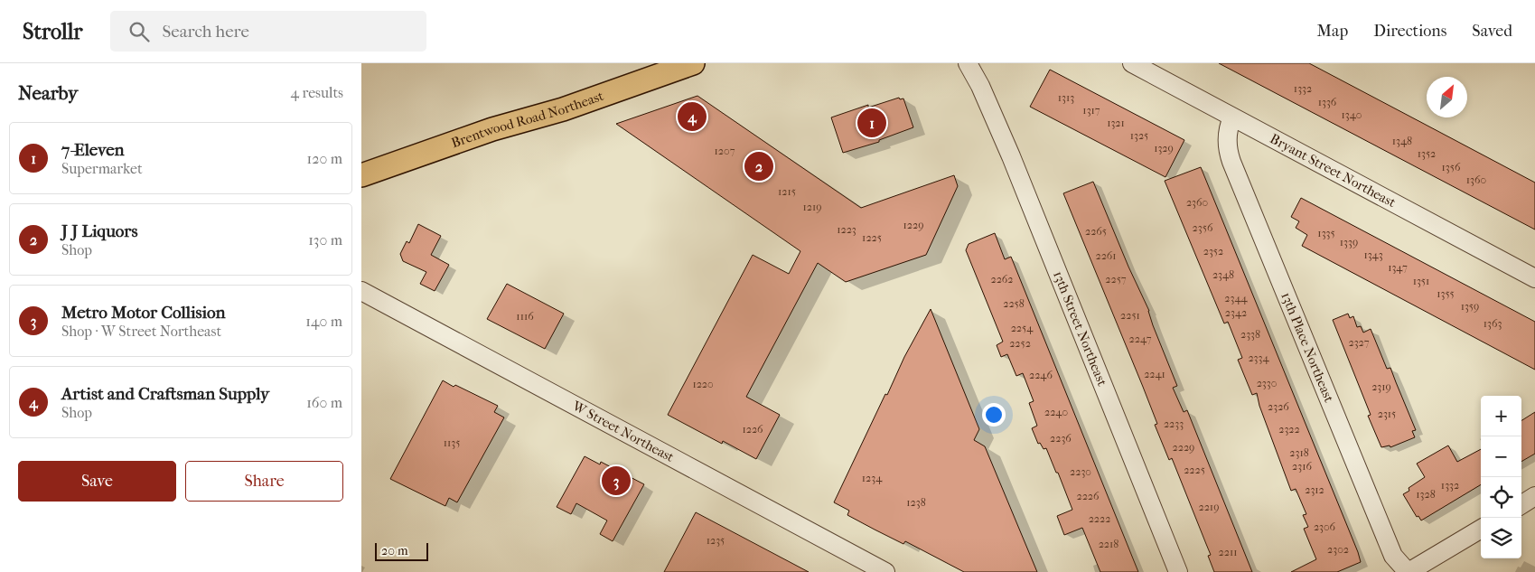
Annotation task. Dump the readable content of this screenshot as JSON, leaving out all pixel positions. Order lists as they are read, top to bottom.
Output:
{
  "streets": {
    "main road": ["Brentwood Road Northeast"],
    "street": [
      "Bryant Street Northeast",
      "13th Street Northeast",
      "13th Place Northeast",
      "W Street Northeast"
    ]
  },
  "crossings": [
    ["Bryant Street Northeast", "13th Place Northeast"]
  ],
  "house_numbers": [
    "1332",
    "1313",
    "1336",
    "1317",
    "1340",
    "1321",
    "1325",
    "1348",
    "1329",
    "1207",
    "1352",
    "1356",
    "1360",
    "1215",
    "2360",
    "1219",
    "1229",
    "2356",
    "1223",
    "2265",
    "1335",
    "1225",
    "1339",
    "2352",
    "1343",
    "2261",
    "1347",
    "2348",
    "2262",
    "2257",
    "1351",
    "1355",
    "2344",
    "2258",
    "1359",
    "2342",
    "2251",
    "1116",
    "1363",
    "2254",
    "2338",
    "2247",
    "2327",
    "2252",
    "2334",
    "2241",
    "2246",
    "2330",
    "1220",
    "2319",
    "2326",
    "2240",
    "2315",
    "2233",
    "1226",
    "2322",
    "2236",
    "1135",
    "2229",
    "2318",
    "2316",
    "2225",
    "2230",
    "1234",
    "1332",
    "2312",
    "1328",
    "2226",
    "1238",
    "2219",
    "2222",
    "2306",
    "1235",
    "2218",
    "2302",
    "2211"
  ],
  "scale_bar": "20 m",
  "north": "top right",
  "page": {
    "header": "Strollr",
    "search": "Search here",
    "nav": ["Map", "Directions", "Saved"],
    "heading": ["Nearby", "4 results"],
    "pins": [
      "4",
      "1",
      "2",
      "3"
    ],
    "list": [
      {
        "mark": "1",
        "name": "7-Eleven",
        "note": "Supermarket",
        "value": "120 m"
      },
      {
        "mark": "2",
        "name": "J J Liquors",
        "note": "Shop",
        "value": "130 m"
      },
      {
        "mark": "3",
        "name": "Metro Motor Collision",
        "note": "Shop · W Street Northeast",
        "value": "140 m"
      },
      {
        "mark": "4",
        "name": "Artist and Craftsman Supply",
        "note": "Shop",
        "value": "160 m"
      }
    ],
    "map_buttons": ["+", "−"],
    "buttons": ["Save", "Share"],
    "scale": "20 m"
  }
}
